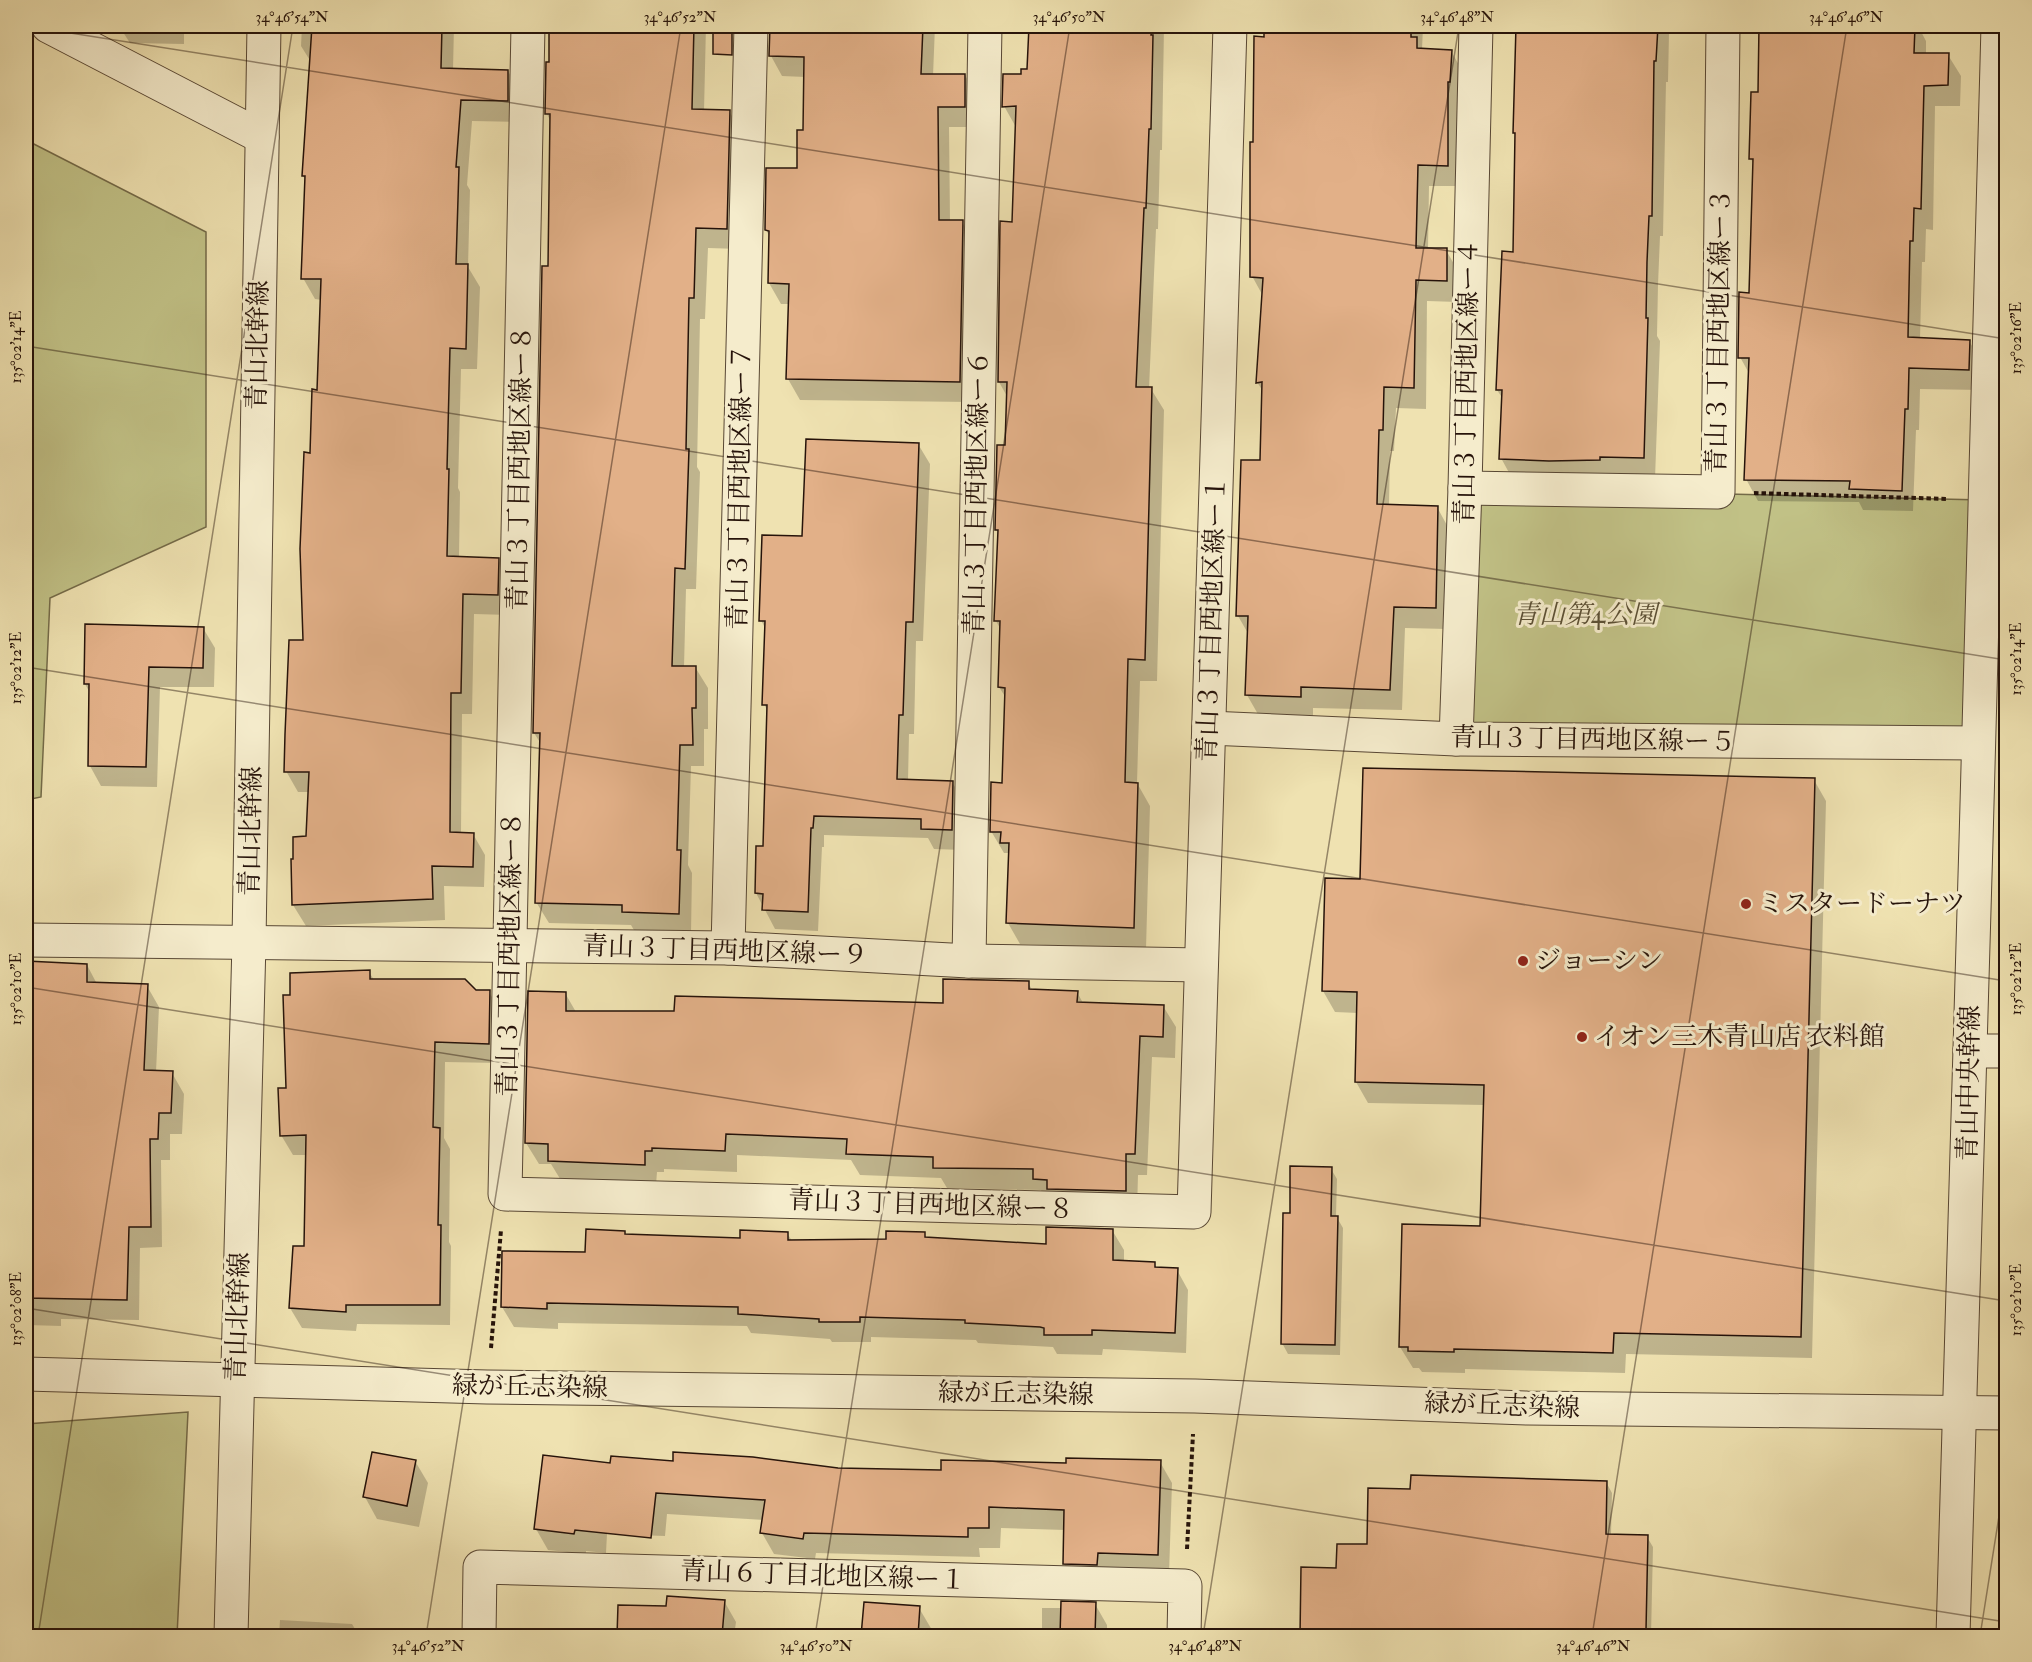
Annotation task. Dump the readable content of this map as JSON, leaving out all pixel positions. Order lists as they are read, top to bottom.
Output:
{
  "streets": {
    "street": [
      "青山３丁目西地区線ー３",
      "青山北幹線",
      "青山３丁目西地区線ー４",
      "青山３丁目西地区線ー８",
      "青山３丁目西地区線ー７",
      "青山３丁目西地区線ー６",
      "青山３丁目西地区線ー１",
      "青山３丁目西地区線ー５",
      "青山３丁目西地区線ー９",
      "青山中央幹線",
      "緑が丘志染線",
      "青山６丁目北地区線ー１"
    ]
  },
  "crossings": [
    ["青山３丁目西地区線ー３", "青山３丁目西地区線ー４"],
    ["青山北幹線", "青山３丁目西地区線ー９"],
    ["青山北幹線", "緑が丘志染線"],
    ["青山３丁目西地区線ー４", "青山３丁目西地区線ー５"],
    ["青山３丁目西地区線ー８", "青山３丁目西地区線ー１"],
    ["青山３丁目西地区線ー８", "青山３丁目西地区線ー９"],
    ["青山３丁目西地区線ー７", "青山３丁目西地区線ー９"],
    ["青山３丁目西地区線ー６", "青山３丁目西地区線ー９"],
    ["青山３丁目西地区線ー１", "青山３丁目西地区線ー５"],
    ["青山３丁目西地区線ー１", "青山３丁目西地区線ー９"],
    ["青山３丁目西地区線ー５", "青山中央幹線"],
    ["青山中央幹線", "緑が丘志染線"]
  ],
  "parks": ["青山第4公園"],
  "places": ["ミスタードーナツ", "ジョーシン", "イオン三木青山店 衣料館"],
  "coordinates": [
    "34°46'54\"N",
    "34°46'52\"N",
    "34°46'50\"N",
    "34°46'48\"N",
    "34°46'46\"N",
    "135°02'16\"E",
    "135°02'14\"E",
    "135°02'12\"E",
    "135°02'10\"E",
    "135°02'08\"E"
  ]
}
